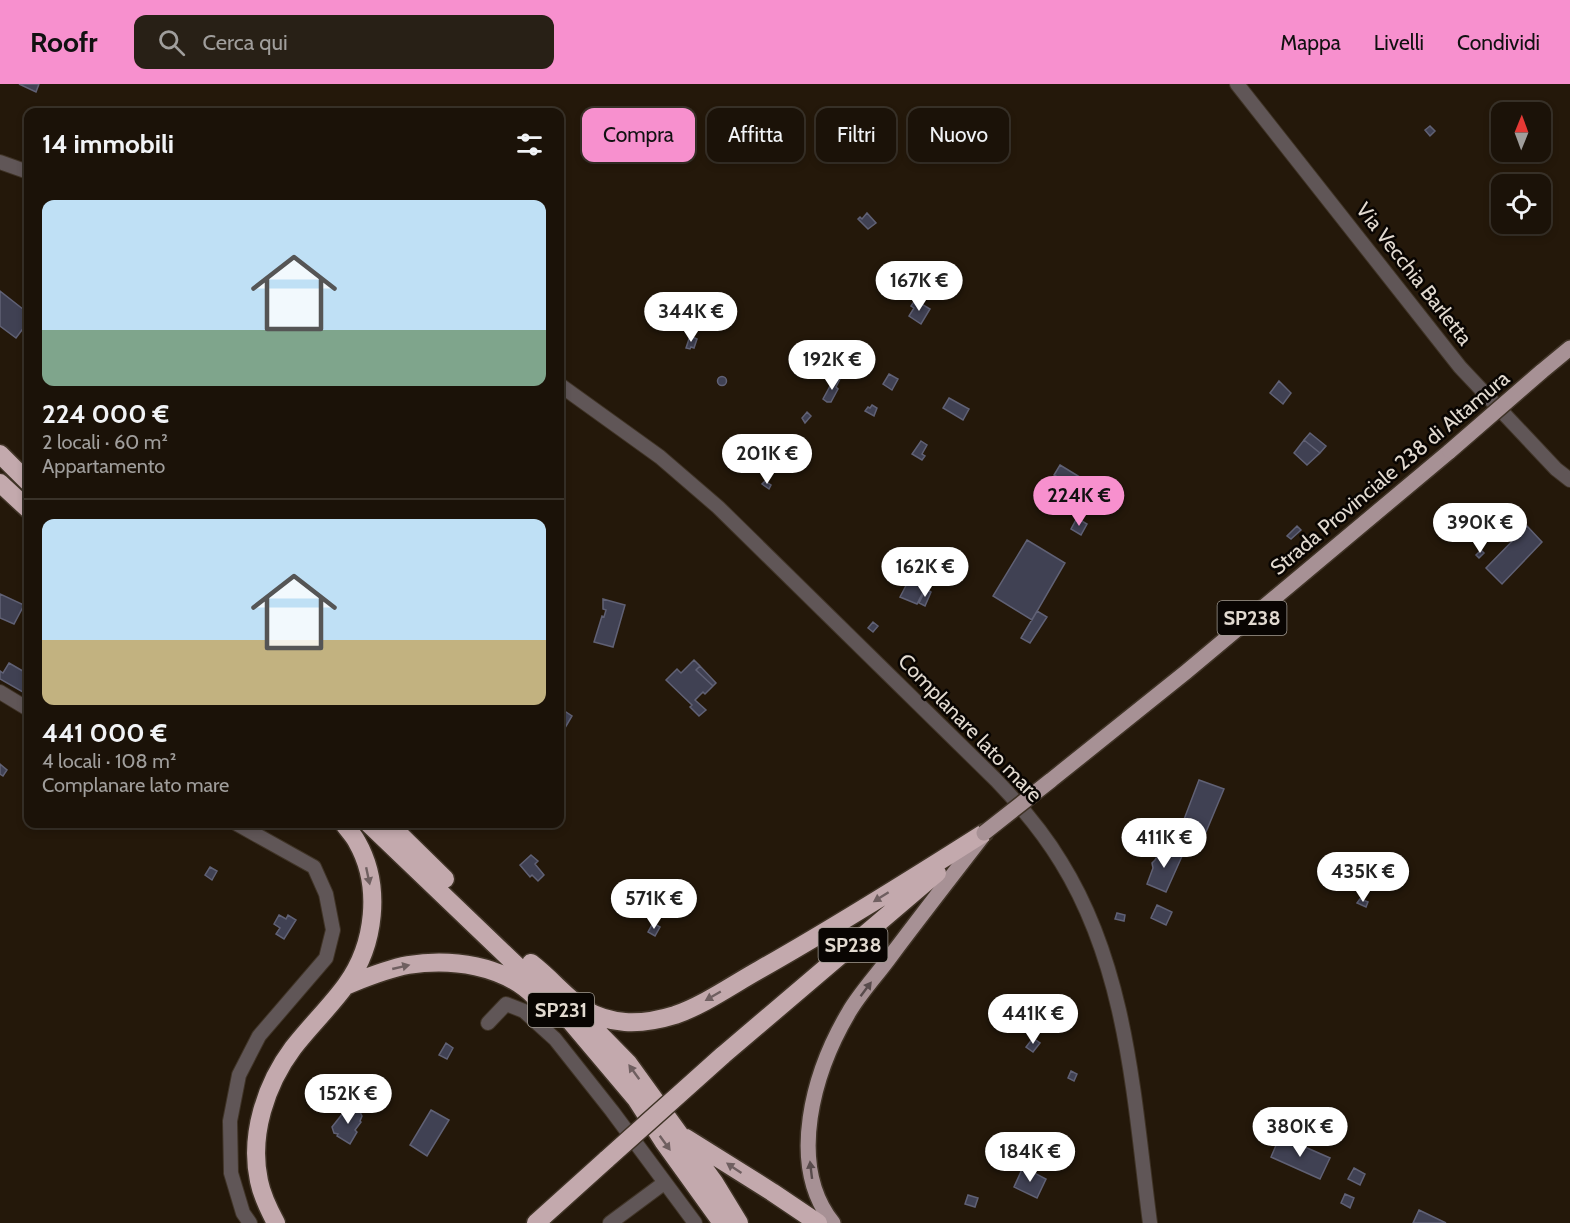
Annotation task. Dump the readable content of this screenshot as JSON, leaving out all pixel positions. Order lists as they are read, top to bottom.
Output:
{
  "streets": {
    "highway": ["SP238", "SP231"],
    "main road": ["Strada Provinciale 238 di Altamura"],
    "street": ["Via Vecchia Barletta", "Complanare lato mare"]
  },
  "crossings": [
    ["Strada Provinciale 238 di Altamura", "SP238"]
  ],
  "north": "top",
  "page": {
    "header": "Roofr",
    "search": "Cerca qui",
    "nav": ["Mappa", "Livelli", "Condividi"],
    "chip": [
      "Compra",
      "Affitta",
      "Filtri",
      "Nuovo"
    ],
    "heading": "14 immobili",
    "list": [
      {
        "name": "224 000 €",
        "note": "2 locali · 60 m² · Appartamento"
      },
      {
        "name": "441 000 €",
        "note": "4 locali · 108 m² · Complanare lato mare"
      }
    ],
    "price": [
      "167K €",
      "344K €",
      "192K €",
      "201K €",
      "224K €",
      "390K €",
      "162K €",
      "411K €",
      "435K €",
      "571K €",
      "441K €",
      "152K €",
      "380K €",
      "184K €"
    ]
  }
}
